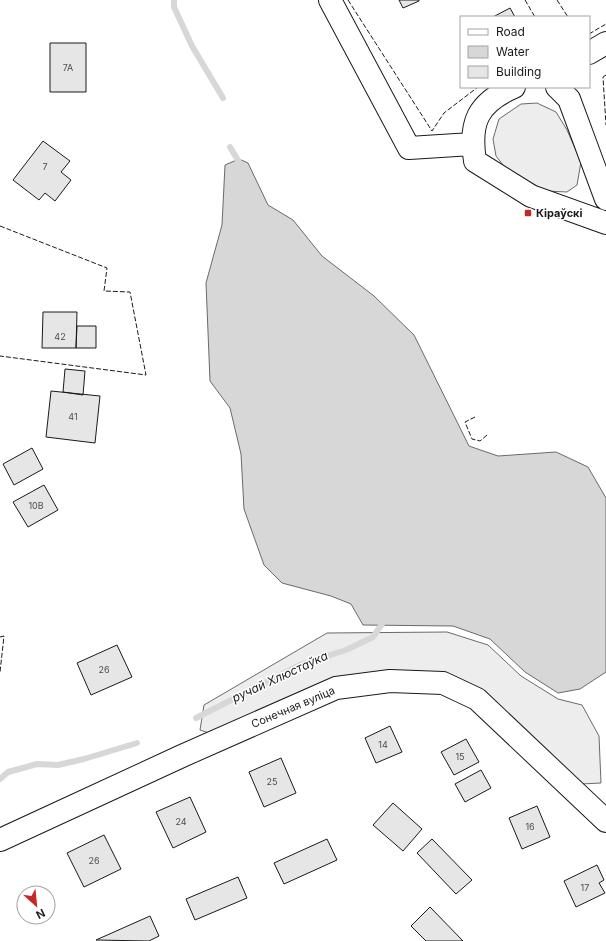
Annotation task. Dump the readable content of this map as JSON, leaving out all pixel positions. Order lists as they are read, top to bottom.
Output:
{
  "streets": {
    "street": ["Сонечная вуліца"]
  },
  "water": ["ручай Хлюстаўка"],
  "places": {
    "transit": ["Кіраўскі"]
  },
  "house_numbers": [
    "7А",
    "7",
    "42",
    "41",
    "10В",
    "26",
    "14",
    "15",
    "25",
    "24",
    "16",
    "26",
    "17"
  ],
  "legend": ["Road", "Water", "Building"],
  "north": "bottom right"
}
